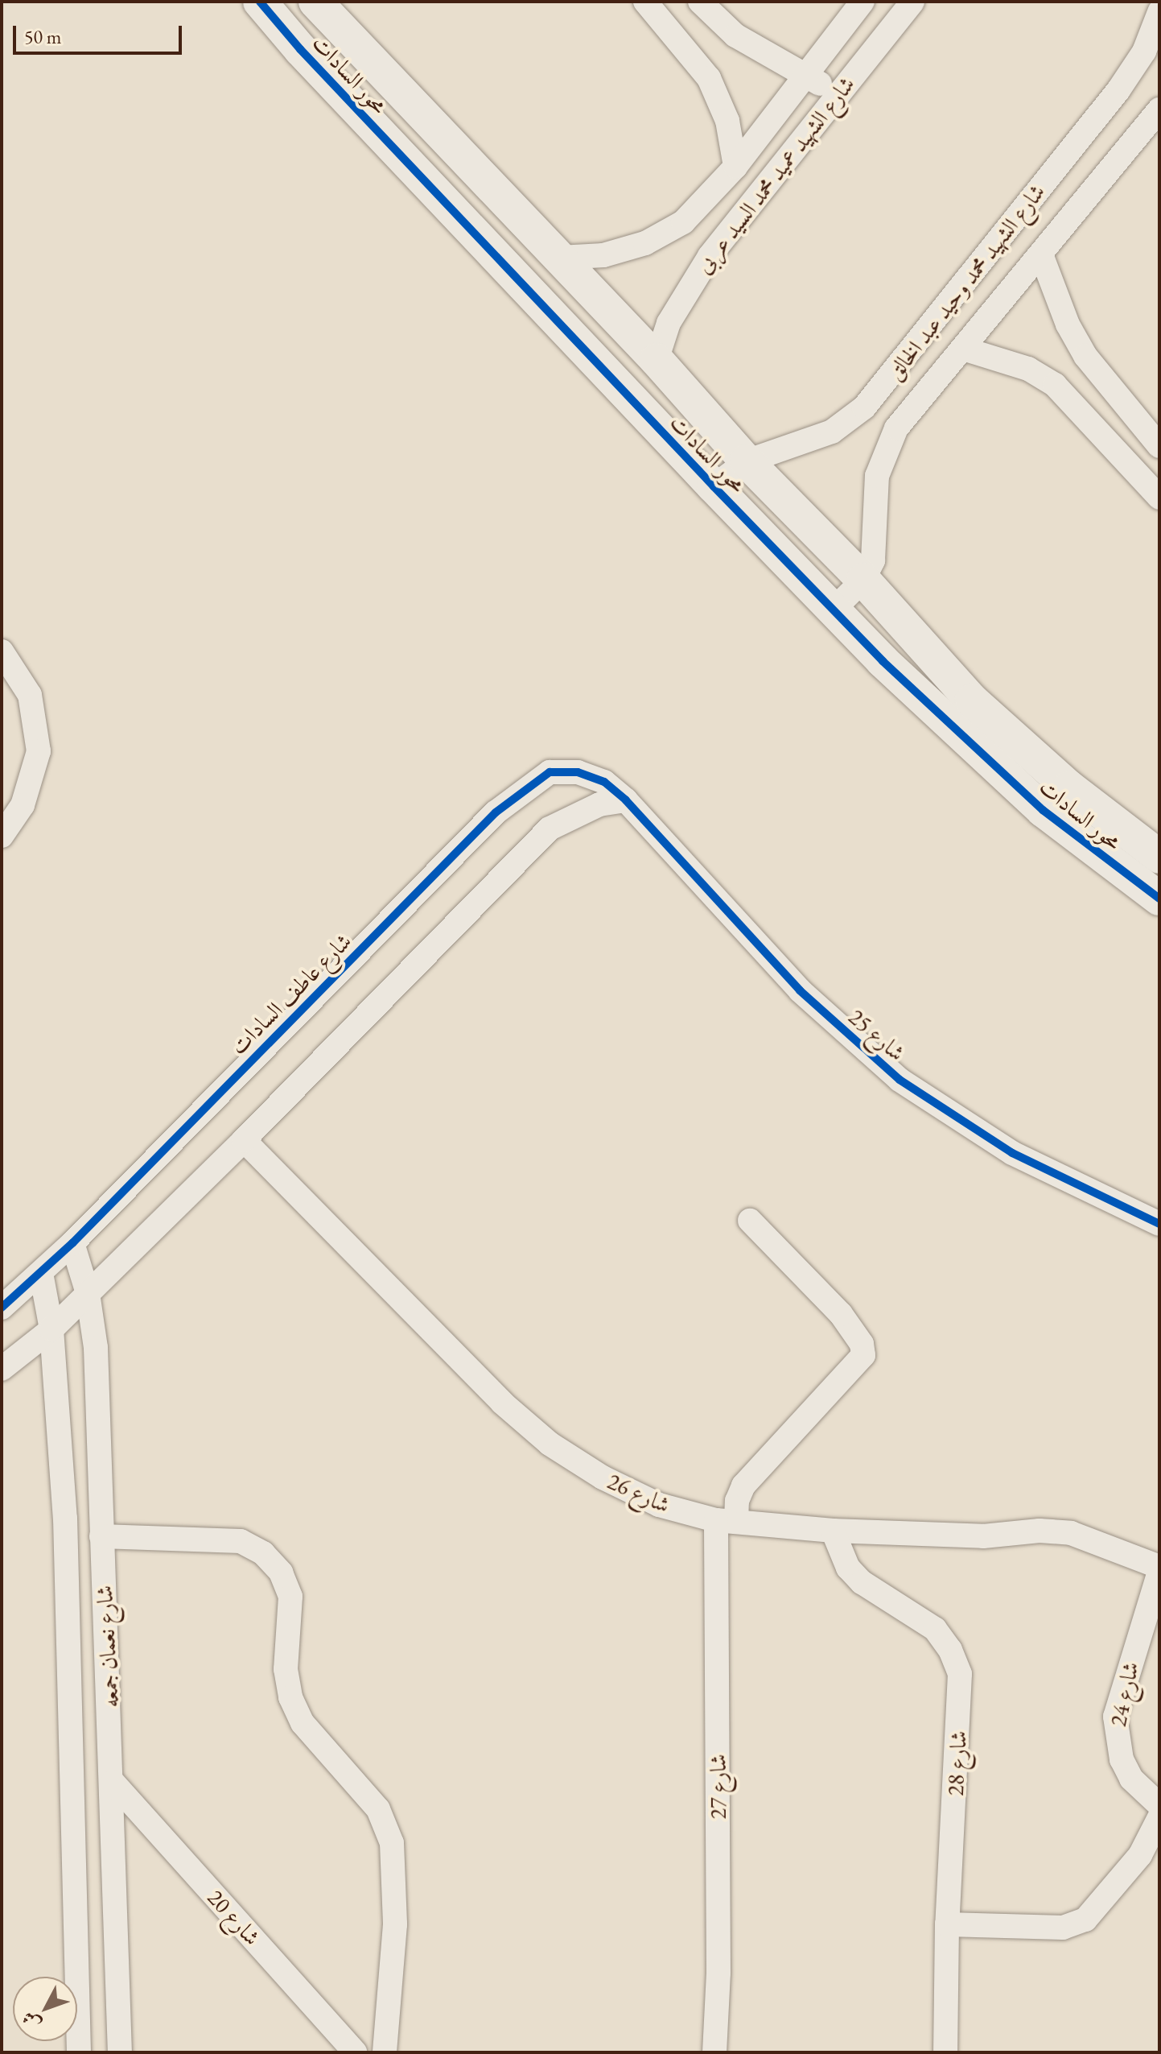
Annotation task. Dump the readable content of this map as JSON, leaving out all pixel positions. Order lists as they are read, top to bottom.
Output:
{
  "streets": {
    "street": [
      "محور السادات",
      "شارع الشهيد عميد محمد السيد عربى",
      "شارع الشهيد محمد وحيد عبد الخالق",
      "شارع عاطف السادات",
      "شارع 25",
      "شارع 26",
      "شارع نعمان جمعه",
      "شارع 24",
      "شارع 28",
      "شارع 27",
      "شارع 20"
    ]
  },
  "crossings": [
    ["محور السادات", "شارع الشهيد عميد محمد السيد عربى"],
    ["محور السادات", "شارع الشهيد محمد وحيد عبد الخالق"],
    ["شارع عاطف السادات", "شارع 25"],
    ["شارع عاطف السادات", "شارع نعمان جمعه"],
    ["شارع 26", "شارع 24"],
    ["شارع 26", "شارع 28"],
    ["شارع 26", "شارع 27"],
    ["شارع نعمان جمعه", "شارع 20"]
  ],
  "scale_bar": "50 m",
  "north": "bottom left"
}
